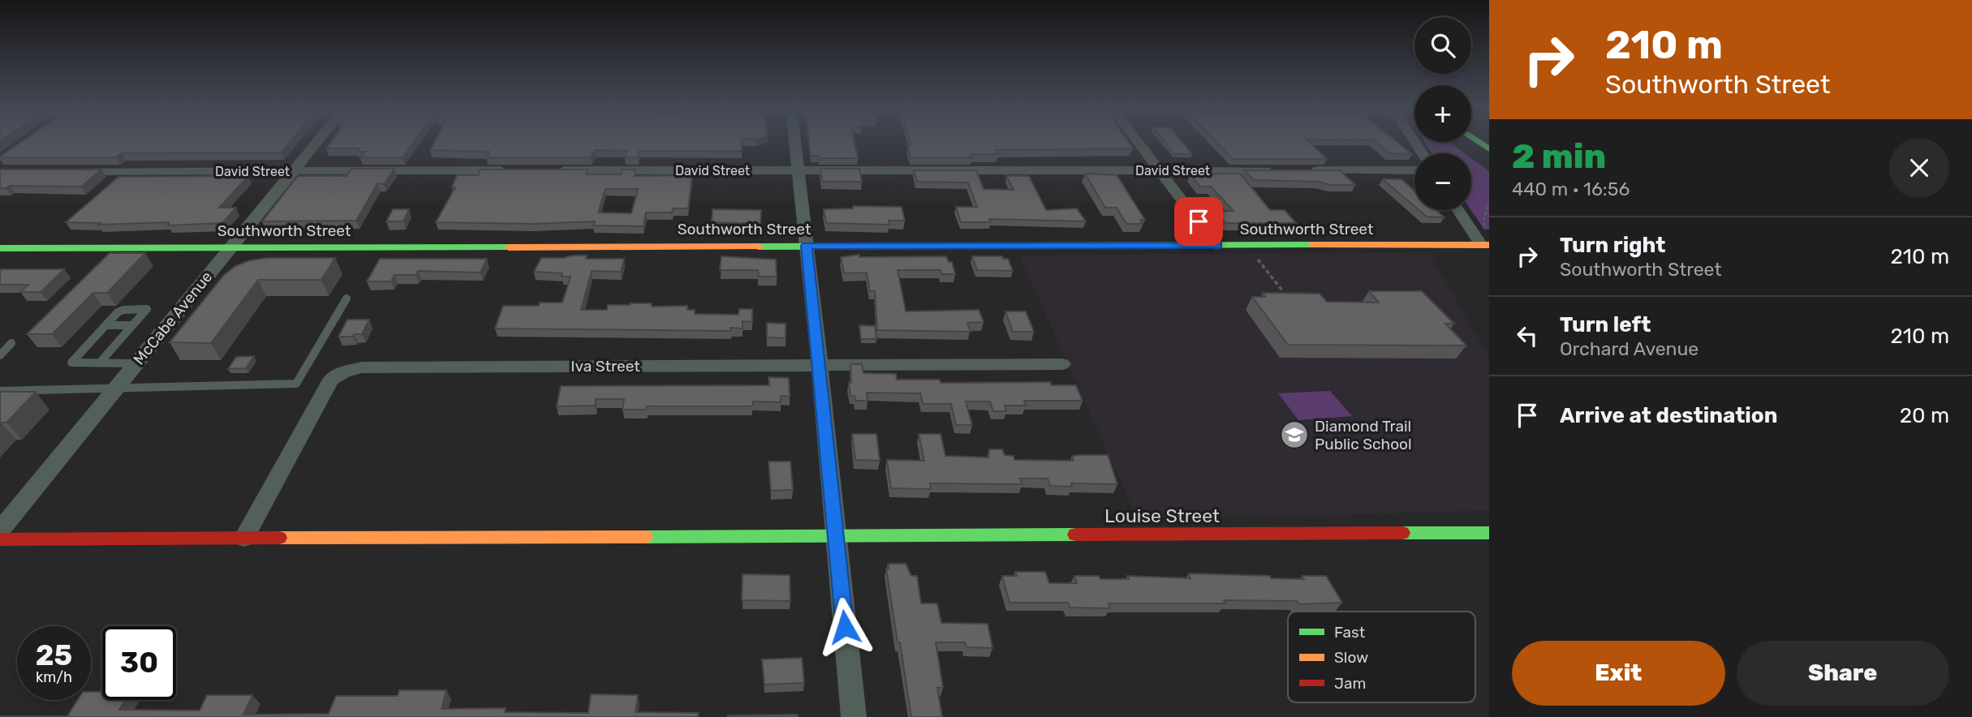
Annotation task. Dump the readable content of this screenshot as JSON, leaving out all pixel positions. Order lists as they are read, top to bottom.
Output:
{
  "streets": {
    "main road": ["Southworth Street", "Louise Street"],
    "street": ["David Street", "McCabe Avenue", "Iva Street"]
  },
  "crossings": [
    ["David Street", "McCabe Avenue"],
    ["Southworth Street", "McCabe Avenue"],
    ["Iva Street", "Louise Street"]
  ],
  "places": {
    "school or university": ["Diamond Trail Public School"]
  },
  "legend": ["Fast", "Slow", "Jam"],
  "page": {
    "turn": ["210 m", "Southworth Street"],
    "map_buttons": ["+", "−"],
    "heading": ["2 min", "440 m · 16:56"],
    "list": [
      {
        "name": "Turn right",
        "note": "Southworth Street",
        "value": "210 m"
      },
      {
        "name": "Turn left",
        "note": "Orchard Avenue",
        "value": "210 m"
      },
      {
        "name": "Arrive at destination",
        "value": "20 m"
      }
    ],
    "speed": "25 km/h",
    "limit": "30",
    "buttons": ["Exit", "Share"]
  }
}
